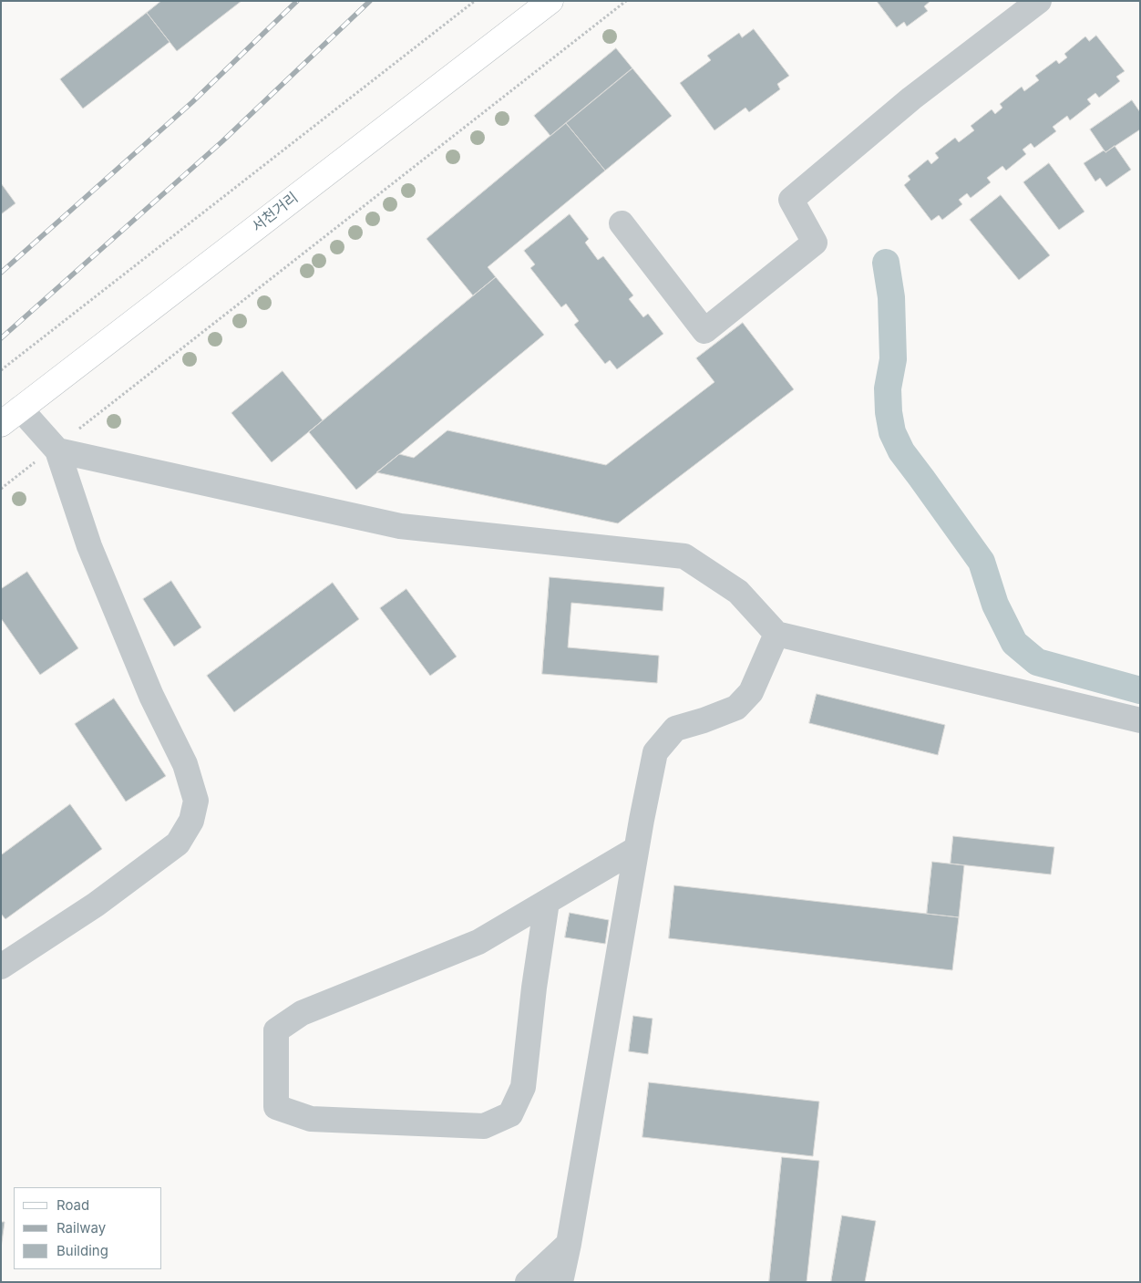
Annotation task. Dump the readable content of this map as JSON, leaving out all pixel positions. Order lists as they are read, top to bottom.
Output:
{
  "streets": {
    "main road": ["서천거리"]
  },
  "legend": ["Road", "Railway", "Building"]
}
